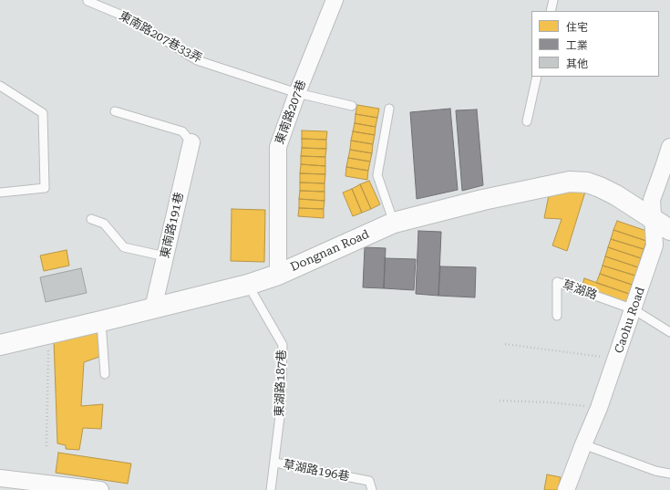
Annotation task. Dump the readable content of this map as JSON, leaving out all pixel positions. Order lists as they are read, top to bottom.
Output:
{
  "streets": {
    "street": [
      "東南路207巷",
      "東南路191巷",
      "Dongnan Road",
      "Caohu Road"
    ],
    "lane": [
      "東南路207巷33弄",
      "草湖路",
      "東湖路187巷",
      "草湖路196巷"
    ]
  },
  "crossings": [
    ["東南路207巷33弄", "東南路207巷"],
    ["東南路207巷", "Dongnan Road"],
    ["東南路191巷", "Dongnan Road"],
    ["Dongnan Road", "Caohu Road"],
    ["Dongnan Road", "東湖路187巷"],
    ["草湖路", "Caohu Road"],
    ["東湖路187巷", "草湖路196巷"]
  ],
  "legend": ["住宅", "工業", "其他"]
}
